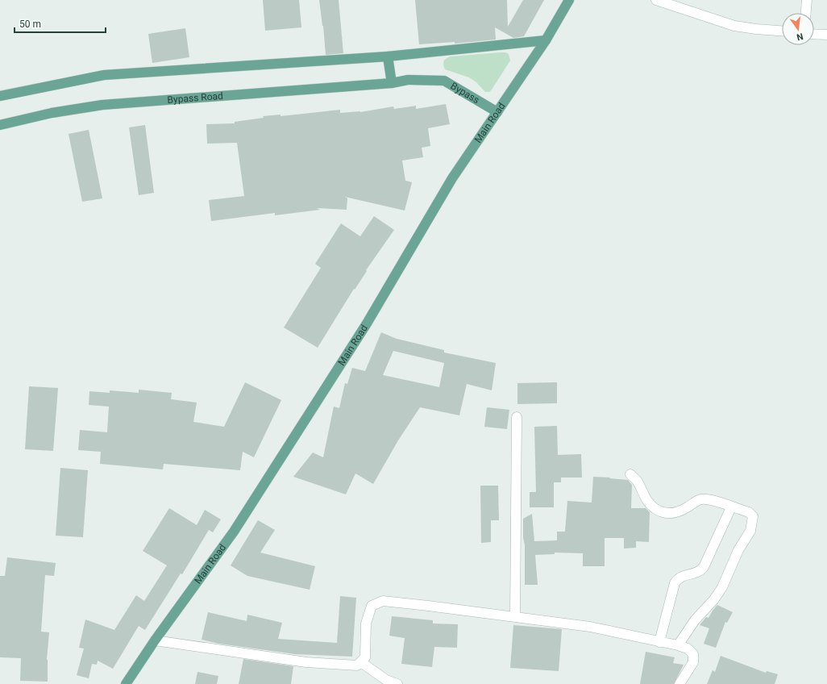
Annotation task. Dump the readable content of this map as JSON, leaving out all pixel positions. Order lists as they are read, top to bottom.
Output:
{
  "streets": {
    "main road": ["Bypass", "Bypass Road", "Main Road"]
  },
  "crossings": [
    ["Bypass", "Bypass Road"],
    ["Bypass", "Main Road"]
  ],
  "scale_bar": "50 m",
  "north": "bottom"
}
